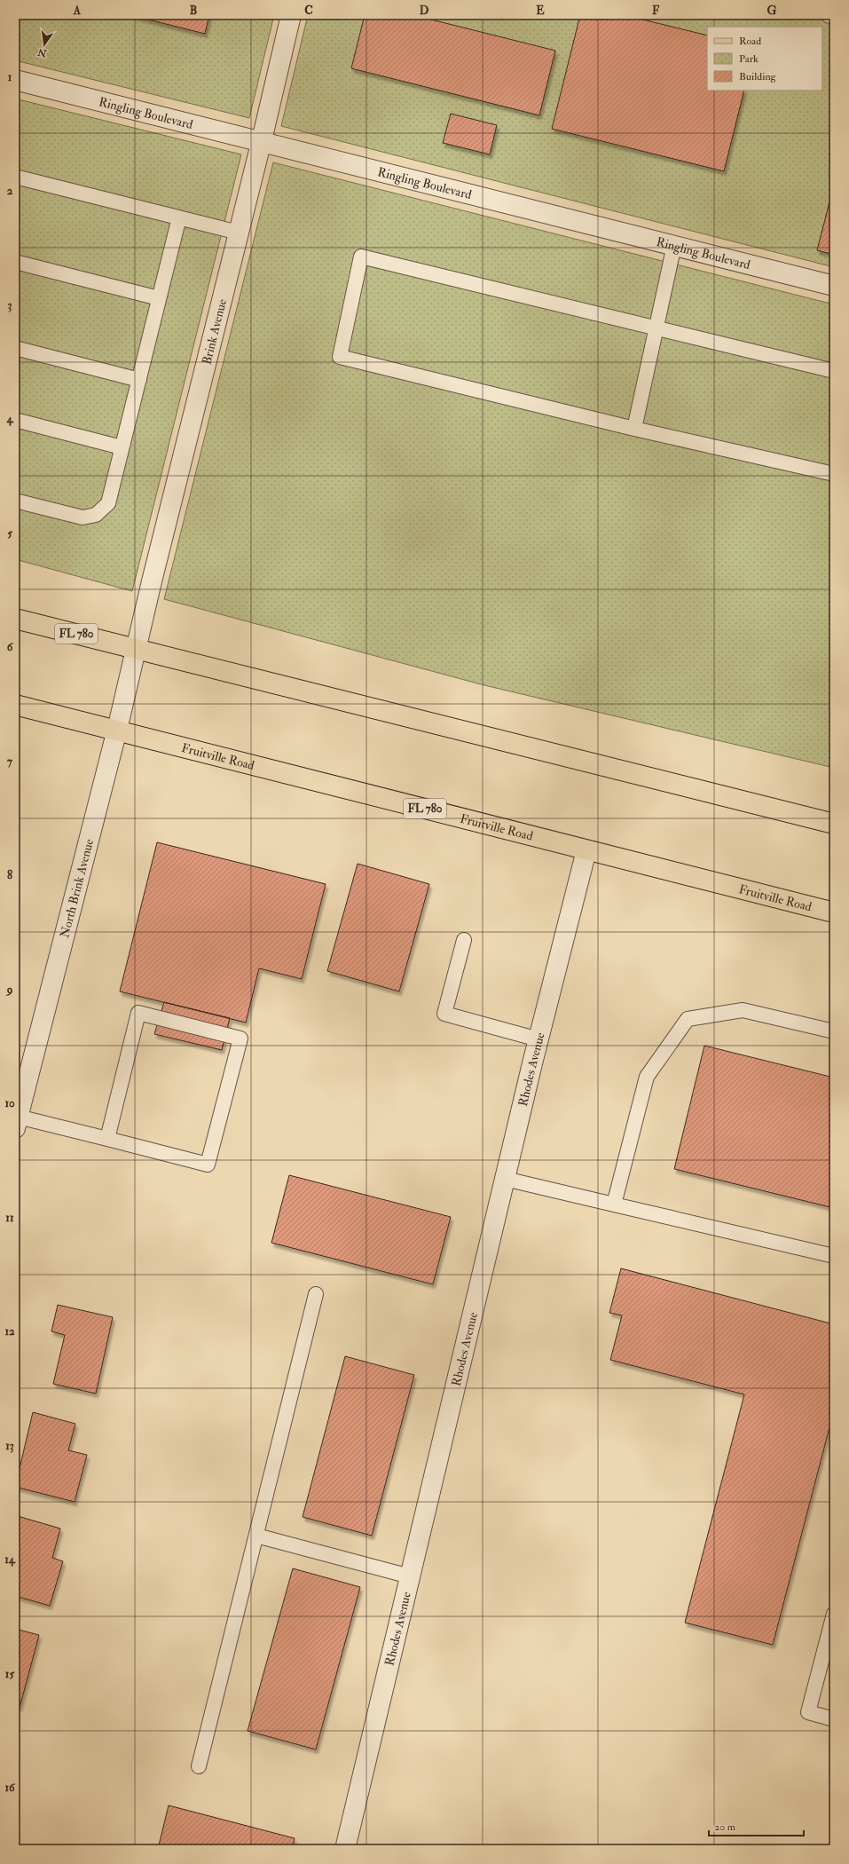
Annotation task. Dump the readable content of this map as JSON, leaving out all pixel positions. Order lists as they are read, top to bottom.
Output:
{
  "streets": {
    "main road": ["FL 780", "Fruitville Road"],
    "street": [
      "Ringling Boulevard",
      "Brink Avenue",
      "North Brink Avenue",
      "Rhodes Avenue"
    ]
  },
  "crossings": [
    ["Ringling Boulevard", "Brink Avenue"],
    ["Brink Avenue", "FL 780"],
    ["Brink Avenue", "North Brink Avenue"],
    ["FL 780", "North Brink Avenue"],
    ["Fruitville Road", "North Brink Avenue"],
    ["Fruitville Road", "Rhodes Avenue"]
  ],
  "legend": ["Road", "Park", "Building"],
  "scale_bar": "20 m",
  "north": "bottom",
  "grid": {
    "columns": [
      "A",
      "B",
      "C",
      "D",
      "E",
      "F",
      "G"
    ],
    "rows": [
      "1",
      "2",
      "3",
      "4",
      "5",
      "6",
      "7",
      "8",
      "9",
      "10",
      "11",
      "12",
      "13",
      "14",
      "15",
      "16"
    ]
  }
}
